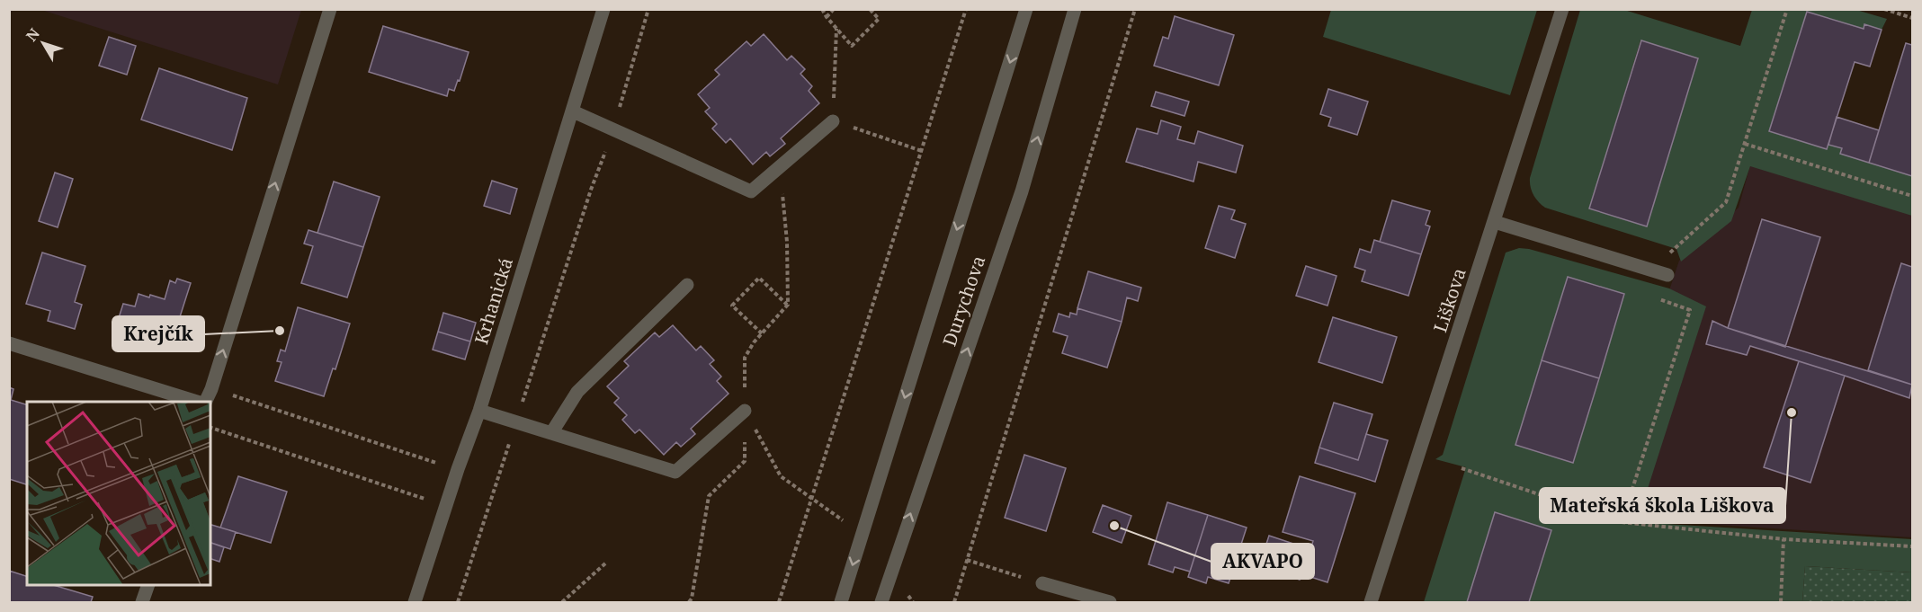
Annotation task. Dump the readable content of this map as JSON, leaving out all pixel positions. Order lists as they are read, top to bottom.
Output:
{
  "streets": {
    "street": ["Liškova", "Krhanická", "Durychova"]
  },
  "places": ["Krejčík", "Mateřská škola Liškova", "AKVAPO"],
  "north": "top left"
}
